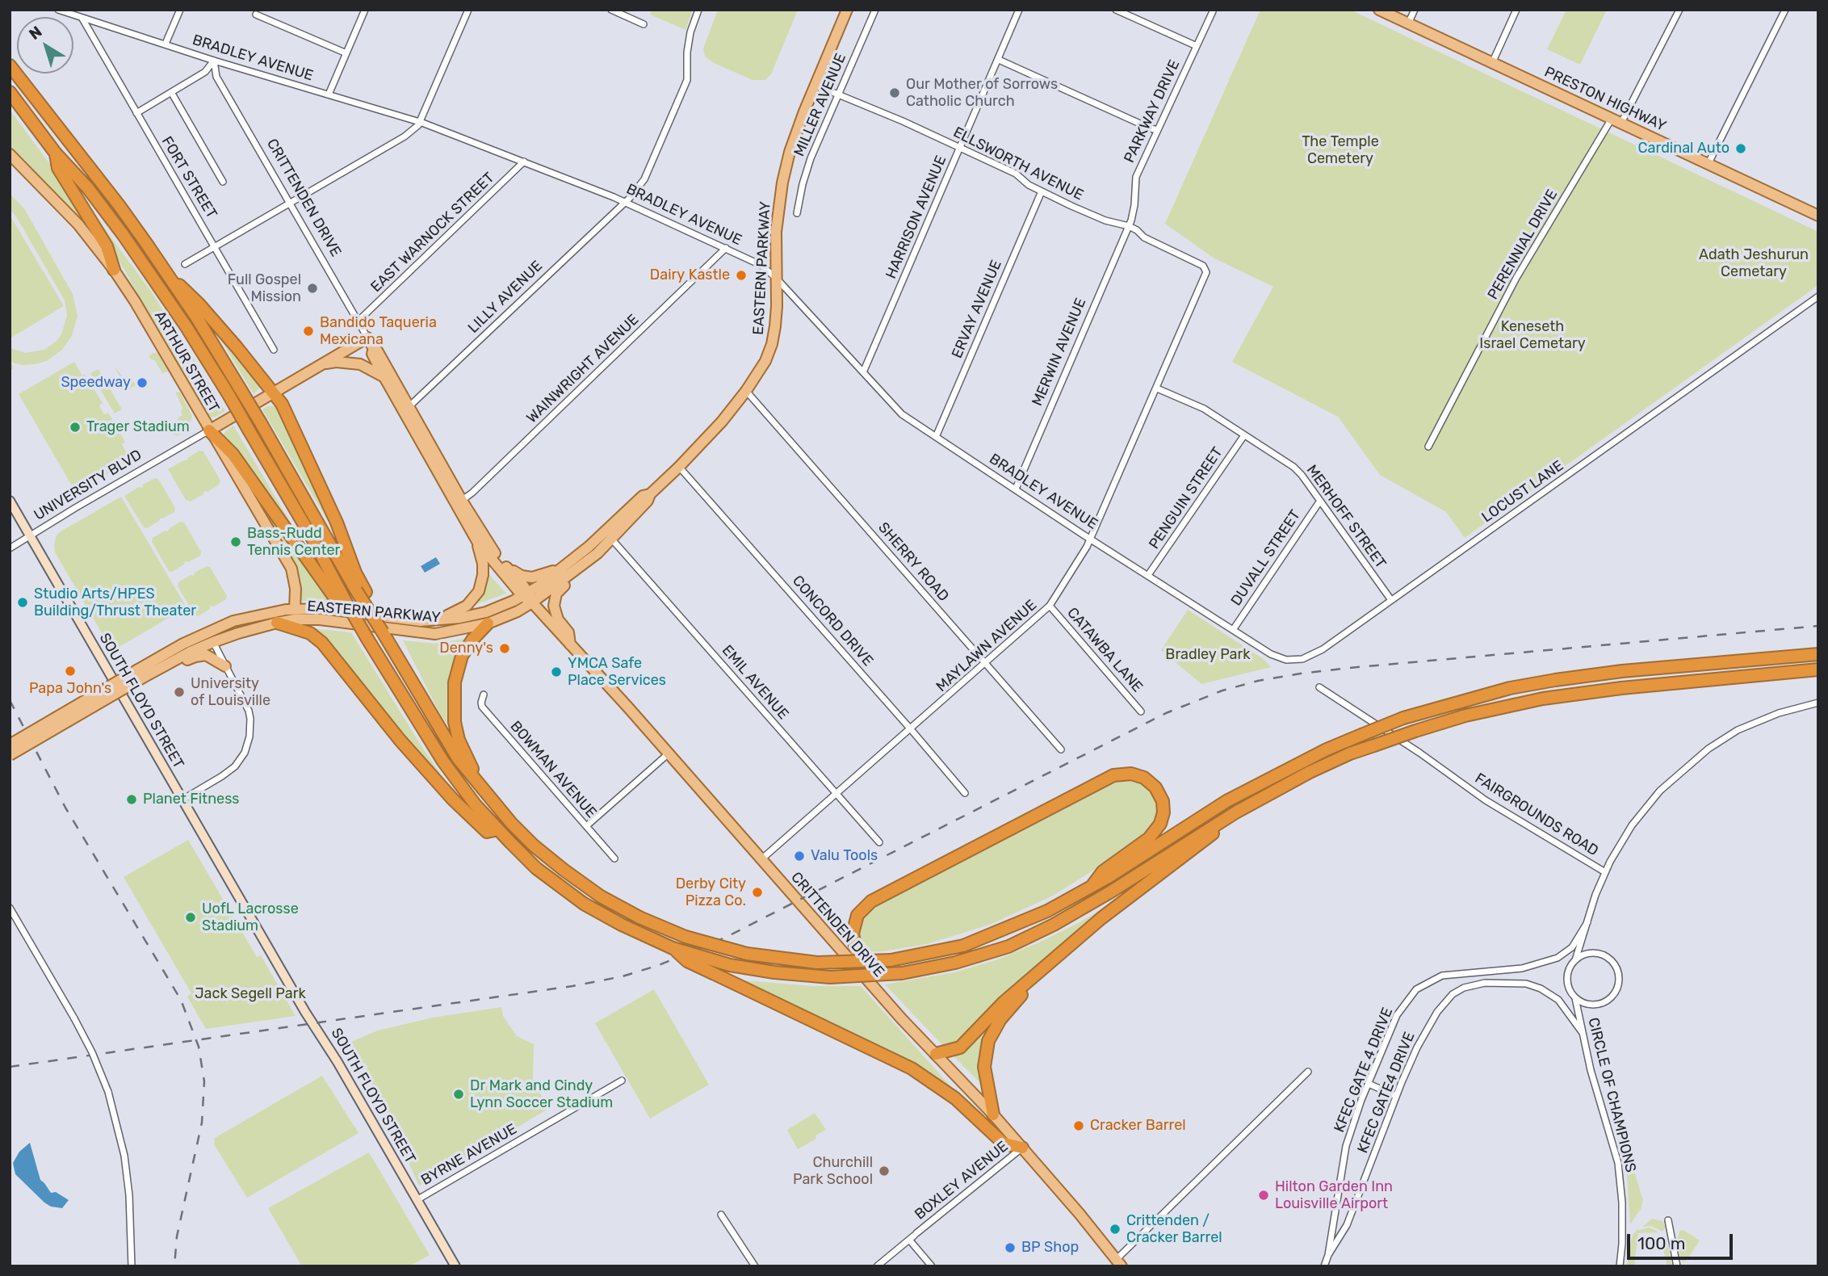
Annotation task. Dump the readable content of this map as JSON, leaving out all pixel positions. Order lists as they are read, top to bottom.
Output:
{
  "streets": {
    "main road": [
      "PRESTON HIGHWAY",
      "CRITTENDEN DRIVE",
      "EASTERN PARKWAY",
      "ARTHUR STREET"
    ],
    "street": [
      "BRADLEY AVENUE",
      "MILLER AVENUE",
      "PARKWAY DRIVE",
      "ELLSWORTH AVENUE",
      "FORT STREET",
      "HARRISON AVENUE",
      "EAST WARNOCK STREET",
      "PERENNIAL DRIVE",
      "LILLY AVENUE",
      "ERVAY AVENUE",
      "MERWIN AVENUE",
      "WAINWRIGHT AVENUE",
      "UNIVERSITY BLVD",
      "LOCUST LANE",
      "PENGUIN STREET",
      "MERHOFF STREET",
      "DUVALL STREET",
      "SHERRY ROAD",
      "CONCORD DRIVE",
      "MAYLAWN AVENUE",
      "CATAWBA LANE",
      "EMIL AVENUE",
      "SOUTH FLOYD STREET",
      "BOWMAN AVENUE",
      "FAIRGROUNDS ROAD",
      "KFEC GATE 4 DRIVE",
      "KFEC GATE4 DRIVE",
      "CIRCLE OF CHAMPIONS",
      "BYRNE AVENUE",
      "BOXLEY AVENUE"
    ]
  },
  "crossings": [
    ["BRADLEY AVENUE", "FORT STREET"],
    ["BRADLEY AVENUE", "CRITTENDEN DRIVE"],
    ["BRADLEY AVENUE", "HARRISON AVENUE"],
    ["BRADLEY AVENUE", "EAST WARNOCK STREET"],
    ["BRADLEY AVENUE", "EASTERN PARKWAY"],
    ["BRADLEY AVENUE", "LILLY AVENUE"],
    ["BRADLEY AVENUE", "ERVAY AVENUE"],
    ["BRADLEY AVENUE", "MERWIN AVENUE"],
    ["BRADLEY AVENUE", "WAINWRIGHT AVENUE"],
    ["BRADLEY AVENUE", "LOCUST LANE"],
    ["BRADLEY AVENUE", "PENGUIN STREET"],
    ["BRADLEY AVENUE", "DUVALL STREET"],
    ["BRADLEY AVENUE", "MAYLAWN AVENUE"],
    ["PRESTON HIGHWAY", "PERENNIAL DRIVE"],
    ["MILLER AVENUE", "ELLSWORTH AVENUE"],
    ["PARKWAY DRIVE", "ELLSWORTH AVENUE"],
    ["PARKWAY DRIVE", "MERWIN AVENUE"],
    ["ELLSWORTH AVENUE", "HARRISON AVENUE"],
    ["ELLSWORTH AVENUE", "EASTERN PARKWAY"],
    ["ELLSWORTH AVENUE", "ERVAY AVENUE"],
    ["ELLSWORTH AVENUE", "MERWIN AVENUE"],
    ["ELLSWORTH AVENUE", "MAYLAWN AVENUE"],
    ["CRITTENDEN DRIVE", "EAST WARNOCK STREET"],
    ["CRITTENDEN DRIVE", "EASTERN PARKWAY"],
    ["CRITTENDEN DRIVE", "LILLY AVENUE"],
    ["CRITTENDEN DRIVE", "WAINWRIGHT AVENUE"],
    ["CRITTENDEN DRIVE", "MAYLAWN AVENUE"],
    ["CRITTENDEN DRIVE", "BOXLEY AVENUE"],
    ["EASTERN PARKWAY", "ARTHUR STREET"],
    ["EASTERN PARKWAY", "SHERRY ROAD"],
    ["EASTERN PARKWAY", "CONCORD DRIVE"],
    ["EASTERN PARKWAY", "EMIL AVENUE"],
    ["ARTHUR STREET", "UNIVERSITY BLVD"],
    ["UNIVERSITY BLVD", "SOUTH FLOYD STREET"],
    ["LOCUST LANE", "MERHOFF STREET"],
    ["LOCUST LANE", "DUVALL STREET"],
    ["PENGUIN STREET", "MERHOFF STREET"],
    ["MERHOFF STREET", "DUVALL STREET"],
    ["MERHOFF STREET", "MAYLAWN AVENUE"],
    ["SHERRY ROAD", "MAYLAWN AVENUE"],
    ["CONCORD DRIVE", "MAYLAWN AVENUE"],
    ["MAYLAWN AVENUE", "CATAWBA LANE"],
    ["MAYLAWN AVENUE", "EMIL AVENUE"],
    ["SOUTH FLOYD STREET", "BYRNE AVENUE"],
    ["KFEC GATE 4 DRIVE", "KFEC GATE4 DRIVE"],
    ["KFEC GATE4 DRIVE", "CIRCLE OF CHAMPIONS"]
  ],
  "parks": [
    "The Temple Cemetery",
    "Adath Jeshurun Cemetary",
    "Keneseth Israel Cemetary",
    "Bradley Park",
    "Jack Segell Park"
  ],
  "places": [
    "Our Mother of Sorrows Catholic Church",
    "Cardinal Auto",
    "Dairy Kastle",
    "Full Gospel Mission",
    "Bandido Taqueria Mexicana",
    "Speedway",
    "Trager Stadium",
    "Bass-Rudd Tennis Center",
    "Studio Arts/HPES Building/Thrust Theater",
    "Denny's",
    "Papa John's",
    "YMCA Safe Place Services",
    "University of Louisville",
    "Planet Fitness",
    "Valu Tools",
    "Derby City Pizza Co.",
    "UofL Lacrosse Stadium",
    "Dr Mark and Cindy Lynn Soccer Stadium",
    "Cracker Barrel",
    "Churchill Park School",
    "Hilton Garden Inn Louisville Airport",
    "Crittenden / Cracker Barrel",
    "BP Shop"
  ],
  "scale_bar": "100 m",
  "north": "top left"
}
